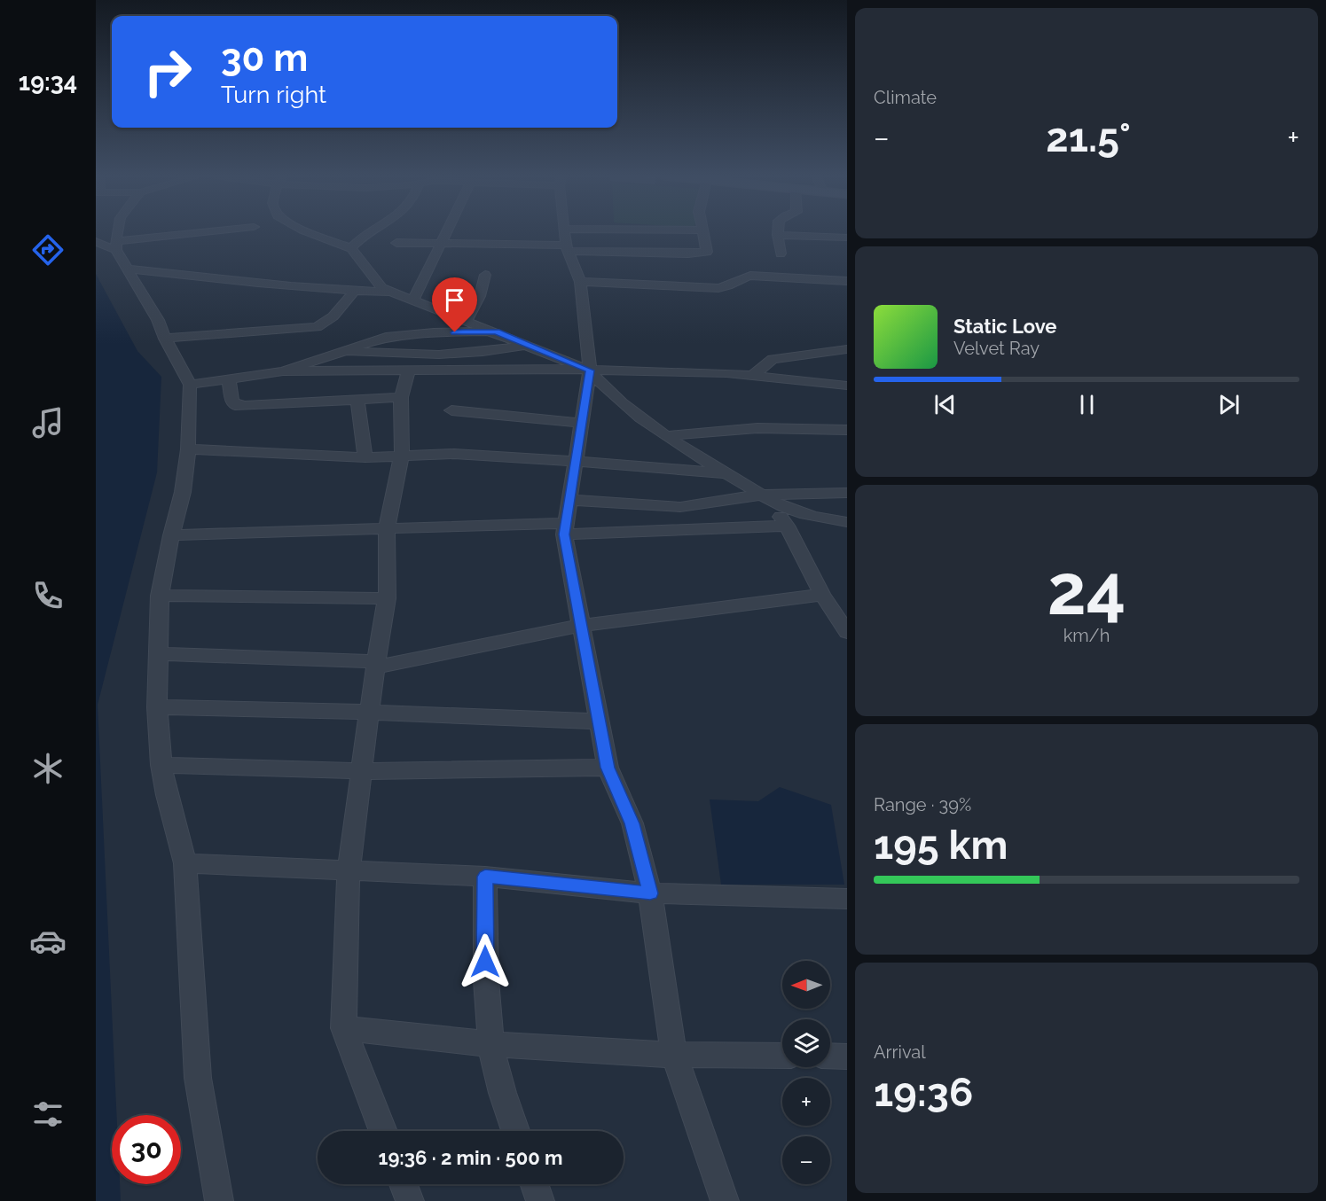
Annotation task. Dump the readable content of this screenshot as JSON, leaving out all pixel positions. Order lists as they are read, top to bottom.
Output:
{
  "north": "left",
  "page": {
    "tabs": "19:34",
    "tile": [
      "Climate",
      ["24", "km/h"],
      ["Range · 39%", "195 km"],
      ["Arrival", "19:36"]
    ],
    "turn": ["30 m", "Turn right"],
    "heat": ["−", "21.5°", "+"],
    "song": ["Static Love", "Velvet Ray"],
    "map_buttons": ["+", "−"],
    "limit": "30",
    "trip": "19:36 · 2 min · 500 m"
  }
}
